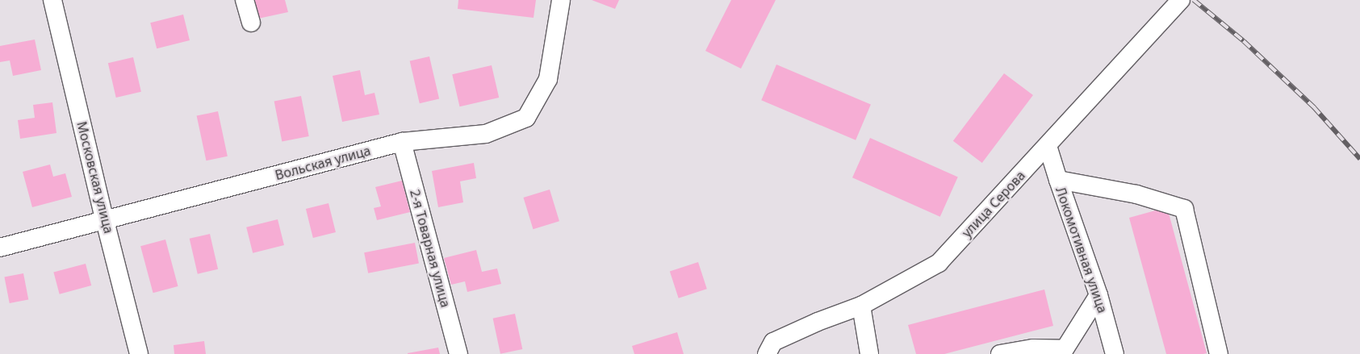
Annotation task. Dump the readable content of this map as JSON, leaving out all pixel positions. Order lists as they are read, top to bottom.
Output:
{
  "streets": {
    "street": [
      "Вольская улица",
      "Московская улица",
      "улица Серова",
      "2-я Товарная улица",
      "Локомотивная улица"
    ]
  },
  "crossings": [
    ["Вольская улица", "Московская улица"],
    ["Вольская улица", "2-я Товарная улица"],
    ["улица Серова", "Локомотивная улица"]
  ]
}
